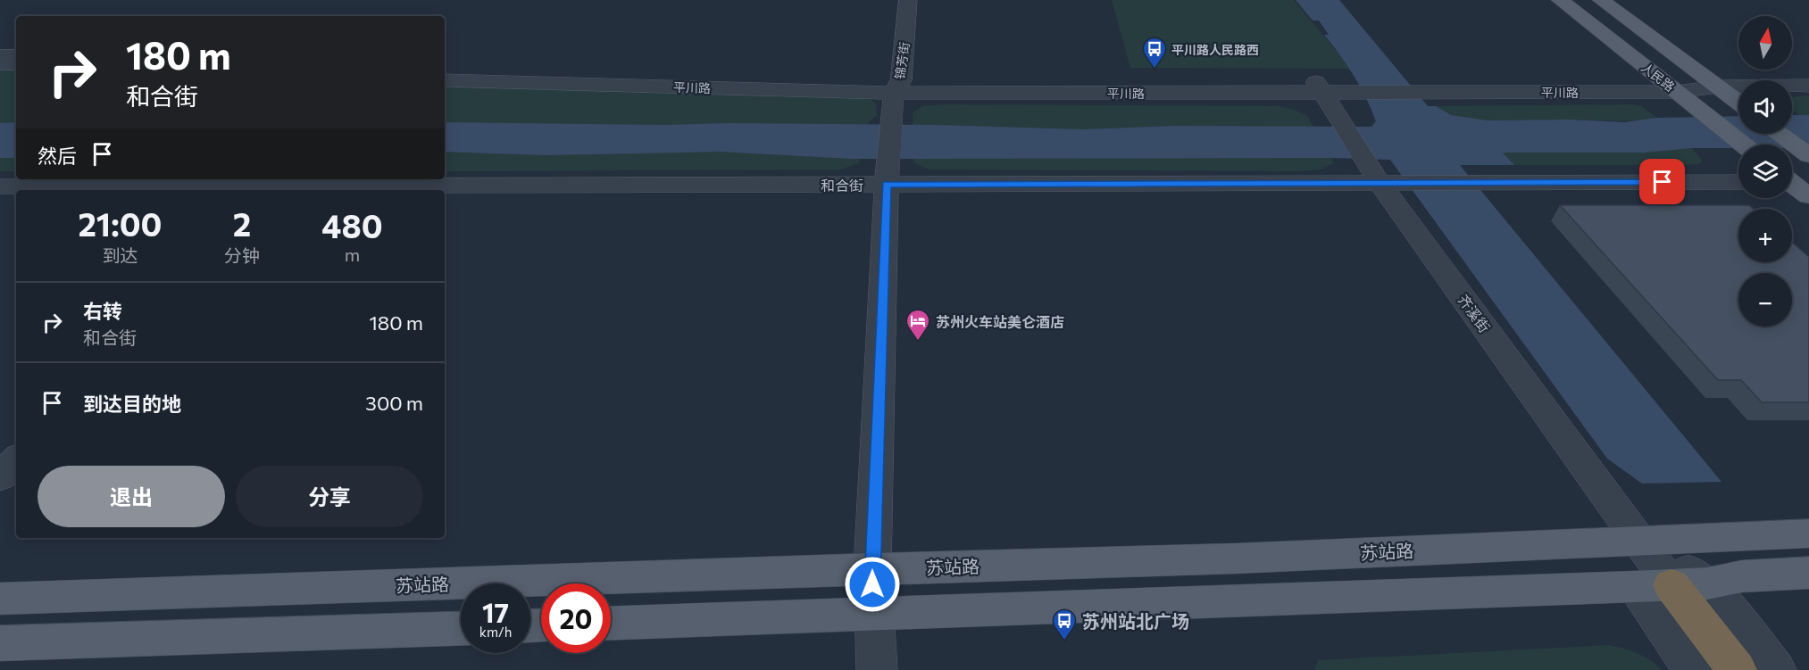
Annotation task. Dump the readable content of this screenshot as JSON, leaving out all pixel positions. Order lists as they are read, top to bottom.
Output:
{
  "streets": {
    "main road": ["人民路", "苏站路"],
    "street": [
      "锦芳街",
      "平川路",
      "和合街",
      "齐溪街"
    ]
  },
  "crossings": [
    ["锦芳街", "平川路"],
    ["锦芳街", "和合街"],
    ["锦芳街", "苏站路"],
    ["人民路", "平川路"],
    ["平川路", "齐溪街"],
    ["和合街", "齐溪街"],
    ["齐溪街", "苏站路"]
  ],
  "places": {
    "bus stop": ["平川路人民路西", "苏州站北广场"],
    "hotel": ["苏州火车站美仑酒店"]
  },
  "north": "top",
  "page": {
    "map_buttons": ["+", "−"],
    "turn": ["180 m", "和合街"],
    "then": "然后",
    "eta": [
      "21:00",
      "到达",
      "2",
      "分钟",
      "480",
      "m"
    ],
    "list": [
      {
        "name": "右转",
        "note": "和合街",
        "value": "180 m"
      },
      {
        "name": "到达目的地",
        "value": "300 m"
      }
    ],
    "buttons": ["退出", "分享"],
    "speed": "17 km/h",
    "limit": "20"
  }
}
